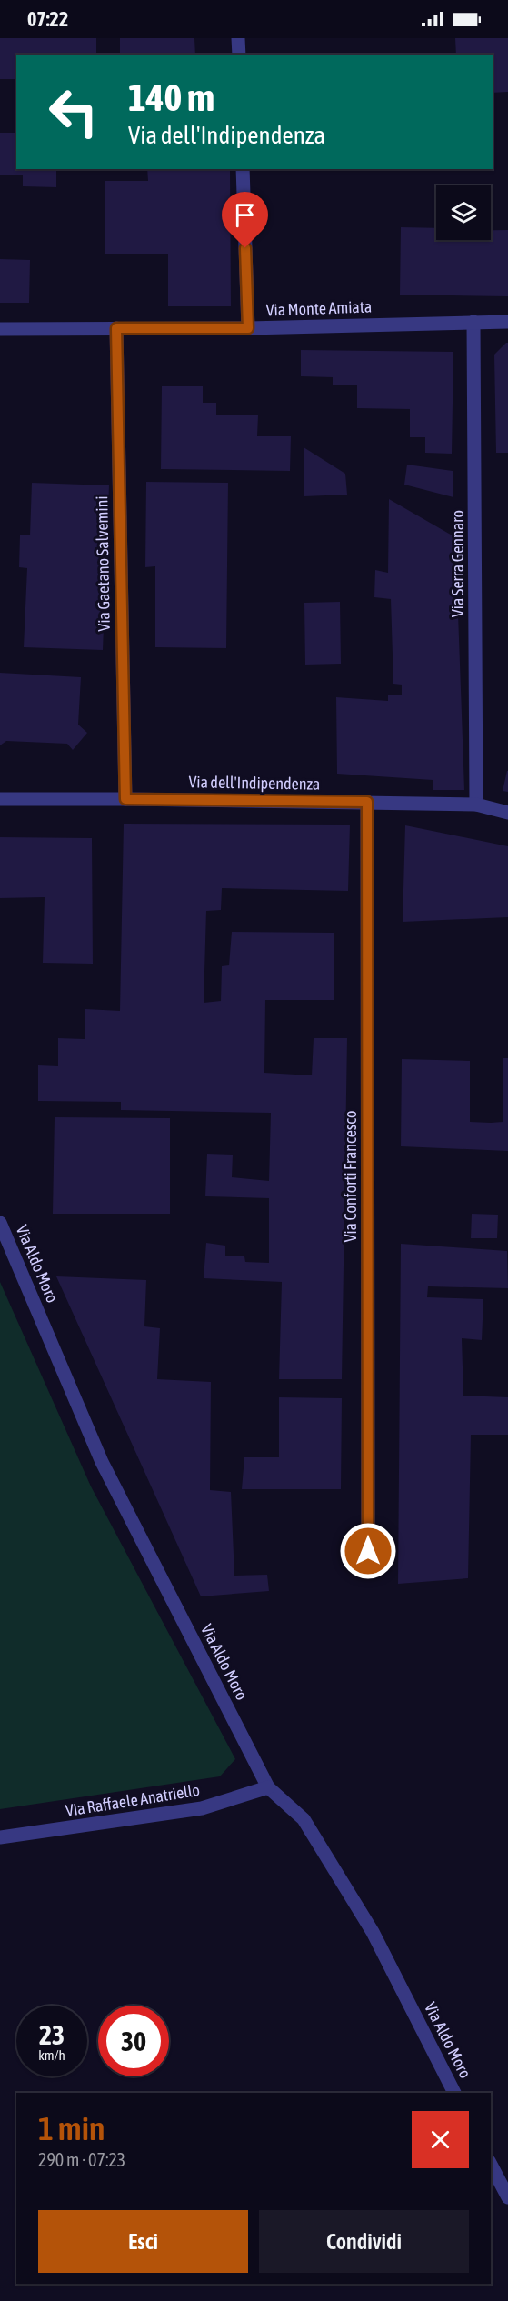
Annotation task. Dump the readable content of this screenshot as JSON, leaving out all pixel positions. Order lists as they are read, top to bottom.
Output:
{
  "streets": {
    "street": [
      "Via Monte Amiata",
      "Via Gaetano Salvemini",
      "Via Serra Gennaro",
      "Via dell'Indipendenza",
      "Via Conforti Francesco",
      "Via Aldo Moro",
      "Via Raffaele Anatriello"
    ]
  },
  "crossings": [
    ["Via Monte Amiata", "Via Gaetano Salvemini"],
    ["Via Monte Amiata", "Via Serra Gennaro"],
    ["Via Gaetano Salvemini", "Via dell'Indipendenza"],
    ["Via Serra Gennaro", "Via dell'Indipendenza"],
    ["Via dell'Indipendenza", "Via Conforti Francesco"],
    ["Via Aldo Moro", "Via Raffaele Anatriello"]
  ],
  "page": {
    "status": "07:22",
    "turn": ["140 m", "Via dell'Indipendenza"],
    "speed": "23 km/h",
    "limit": "30",
    "heading": ["1 min", "290 m · 07:23"],
    "buttons": ["Esci", "Condividi"]
  }
}
